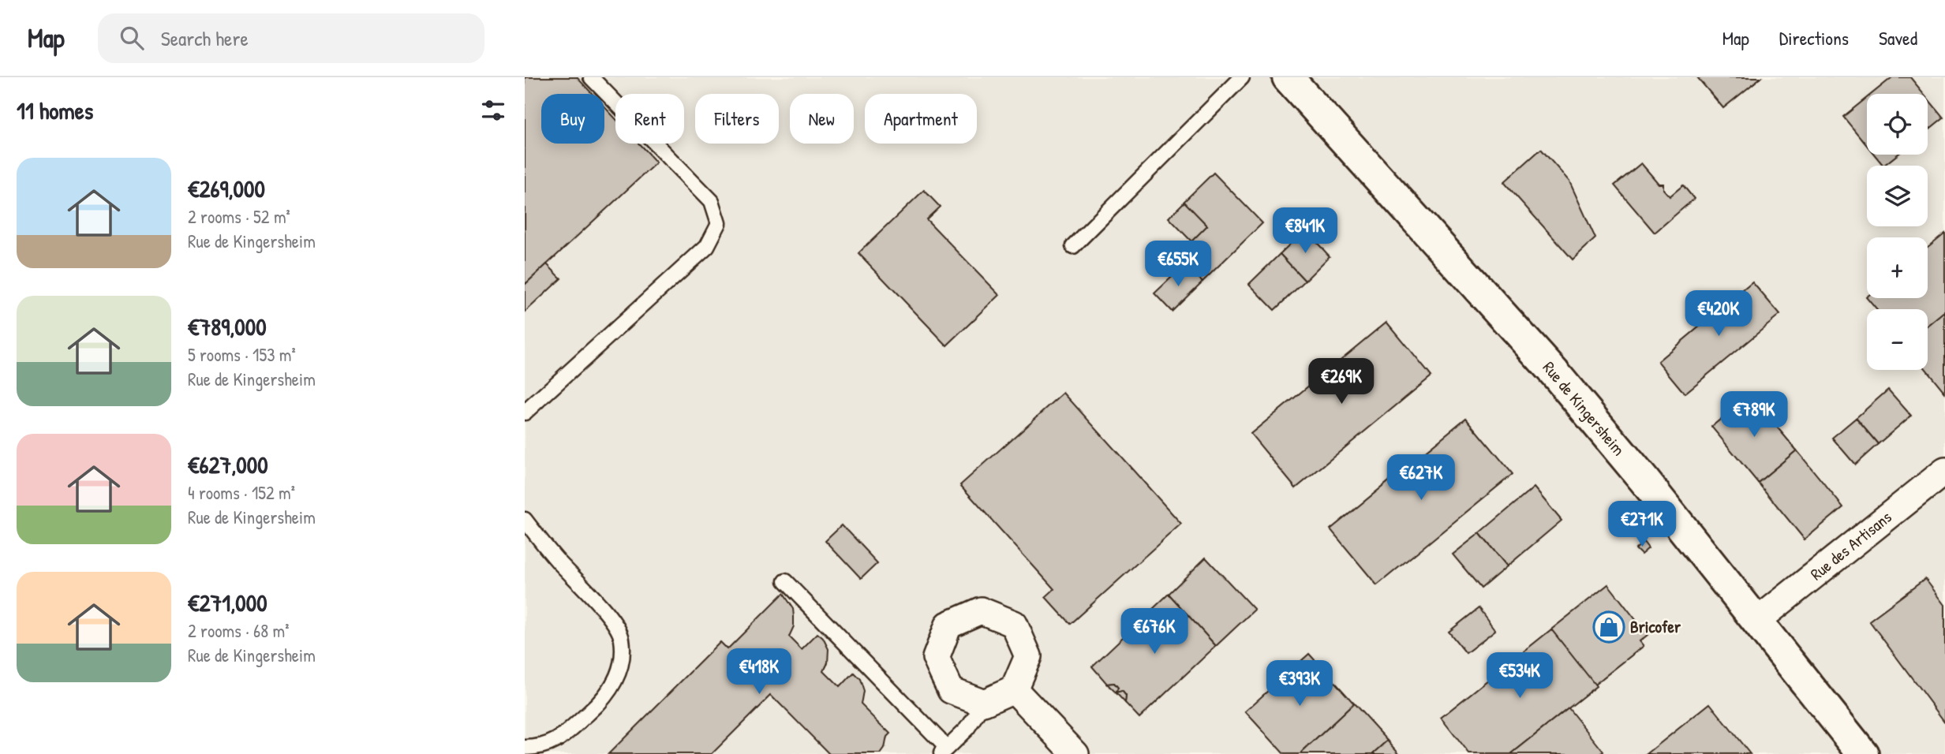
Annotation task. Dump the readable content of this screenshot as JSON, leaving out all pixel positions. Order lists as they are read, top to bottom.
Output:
{
  "streets": {
    "main road": ["Rue de Kingersheim"],
    "street": ["Rue des Artisans"]
  },
  "crossings": [
    ["Rue de Kingersheim", "Rue des Artisans"]
  ],
  "places": {
    "shop": ["Bricofer"]
  },
  "page": {
    "header": "Map",
    "search": "Search here",
    "nav": ["Map", "Directions", "Saved"],
    "heading": "11 homes",
    "map_buttons": ["+", "−"],
    "chip": [
      "Buy",
      "Rent",
      "Filters",
      "New",
      "Apartment"
    ],
    "list": [
      {
        "name": "€269,000",
        "note": "2 rooms · 52 m² · Rue de Kingersheim"
      },
      {
        "name": "€789,000",
        "note": "5 rooms · 153 m² · Rue de Kingersheim"
      },
      {
        "name": "€627,000",
        "note": "4 rooms · 152 m² · Rue de Kingersheim"
      },
      {
        "name": "€271,000",
        "note": "2 rooms · 68 m² · Rue de Kingersheim"
      }
    ],
    "price": [
      "€841K",
      "€655K",
      "€420K",
      "€269K",
      "€789K",
      "€627K",
      "€271K",
      "€676K",
      "€418K",
      "€534K",
      "€393K"
    ]
  }
}
